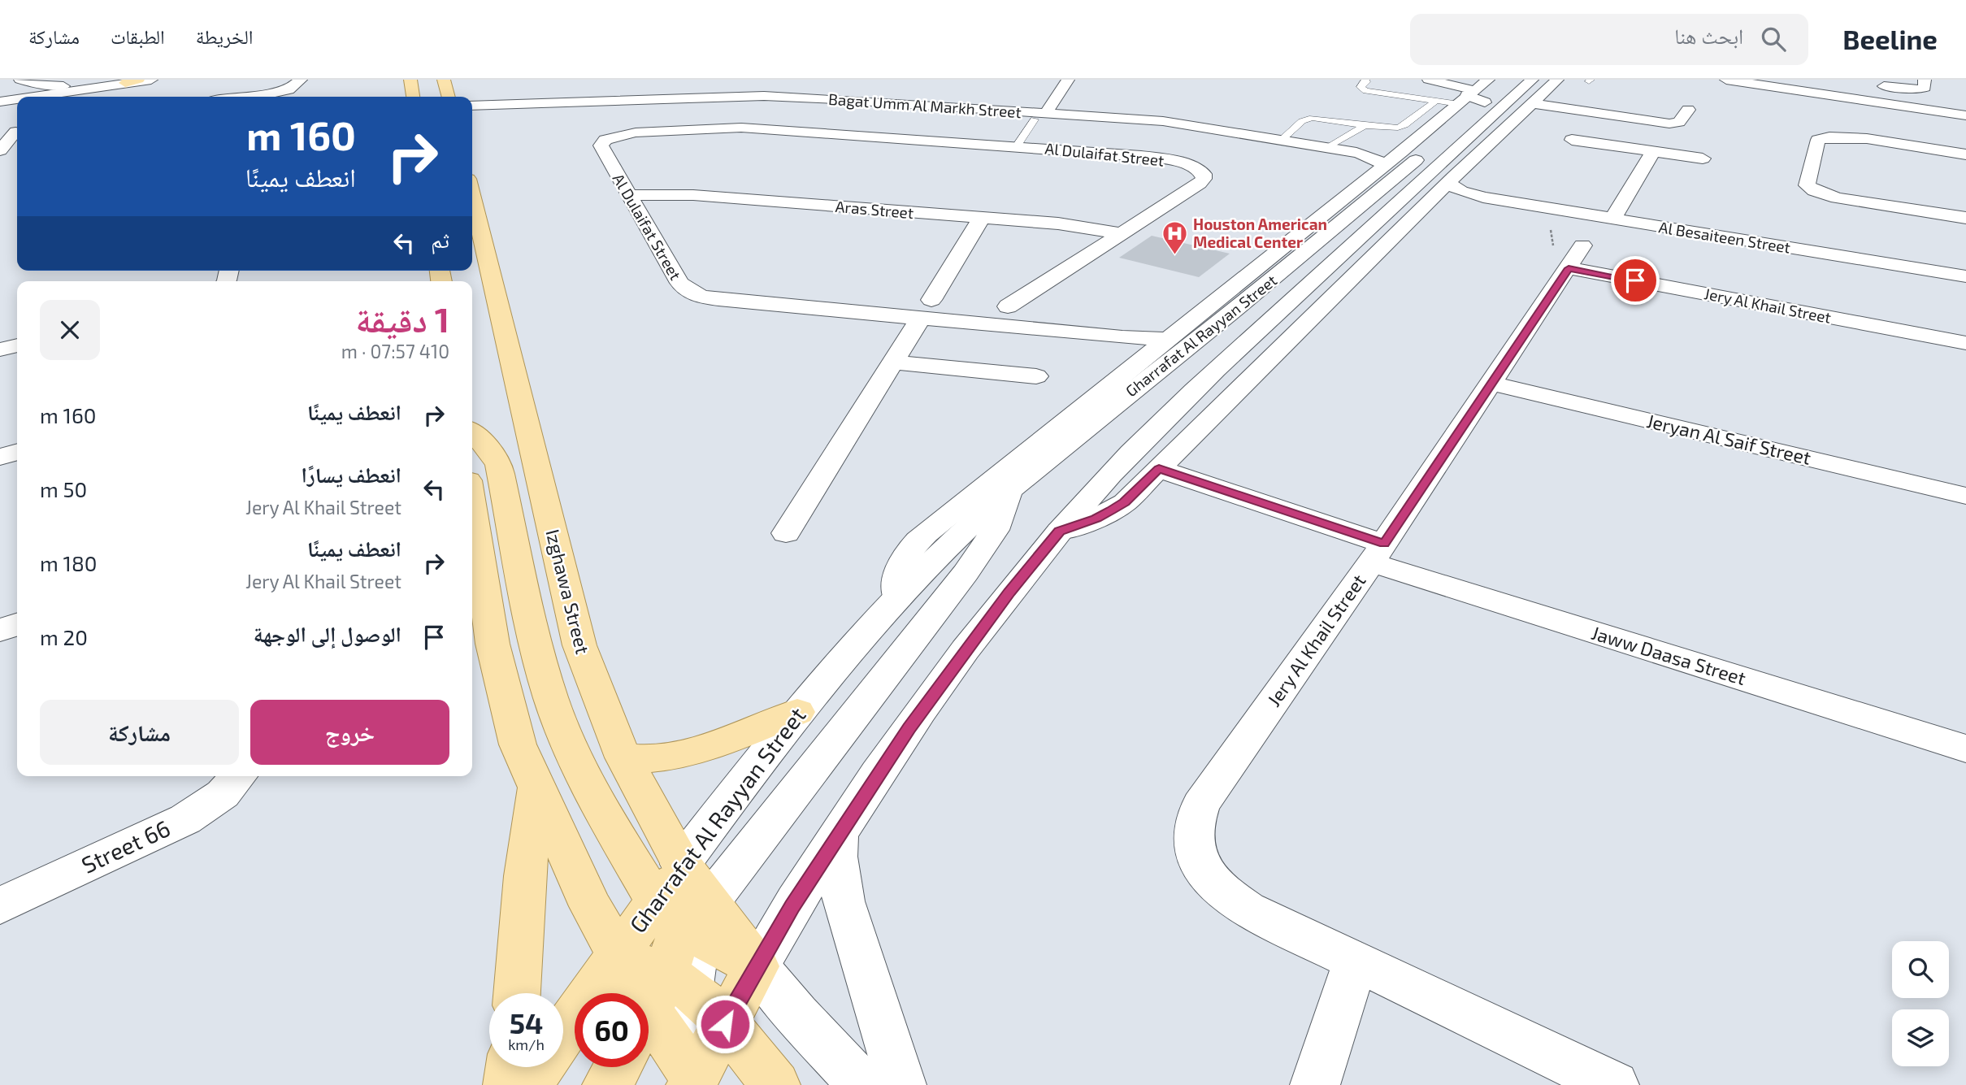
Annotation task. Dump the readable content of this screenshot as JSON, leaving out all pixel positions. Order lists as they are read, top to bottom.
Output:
{
  "streets": {
    "main road": ["Gharrafat Al Rayyan Street", "Izghawa Street"],
    "street": [
      "Bagat Umm Al Markh Street",
      "Al Dulaifat Street",
      "Aras Street",
      "Al Besaiteen Street",
      "Jery Al Khail Street",
      "Jeryan Al Saif Street",
      "Jaww Daasa Street",
      "Street 66"
    ]
  },
  "crossings": [
    ["Bagat Umm Al Markh Street", "Gharrafat Al Rayyan Street"],
    ["Al Dulaifat Street", "Aras Street"],
    ["Al Dulaifat Street", "Gharrafat Al Rayyan Street"],
    ["Al Besaiteen Street", "Gharrafat Al Rayyan Street"],
    ["Jery Al Khail Street", "Jeryan Al Saif Street"],
    ["Jery Al Khail Street", "Jaww Daasa Street"],
    ["Gharrafat Al Rayyan Street", "Izghawa Street"],
    ["Gharrafat Al Rayyan Street", "Jaww Daasa Street"]
  ],
  "places": {
    "hospital": ["Houston American Medical Center"]
  },
  "page": {
    "header": "Beeline",
    "search": "ابحث هنا",
    "nav": ["الخريطة", "الطبقات", "مشاركة"],
    "turn": ["160 m", "انعطف يمينًا"],
    "then": "ثم",
    "heading": ["1 دقيقة", "410 m · 07:57"],
    "list": [
      {
        "name": "انعطف يمينًا",
        "value": "160 m"
      },
      {
        "name": "انعطف يسارًا",
        "note": "Jery Al Khail Street",
        "value": "50 m"
      },
      {
        "name": "انعطف يمينًا",
        "note": "Jery Al Khail Street",
        "value": "180 m"
      },
      {
        "name": "الوصول إلى الوجهة",
        "value": "20 m"
      }
    ],
    "buttons": ["خروج", "مشاركة"],
    "speed": "54 km/h",
    "limit": "60"
  }
}
